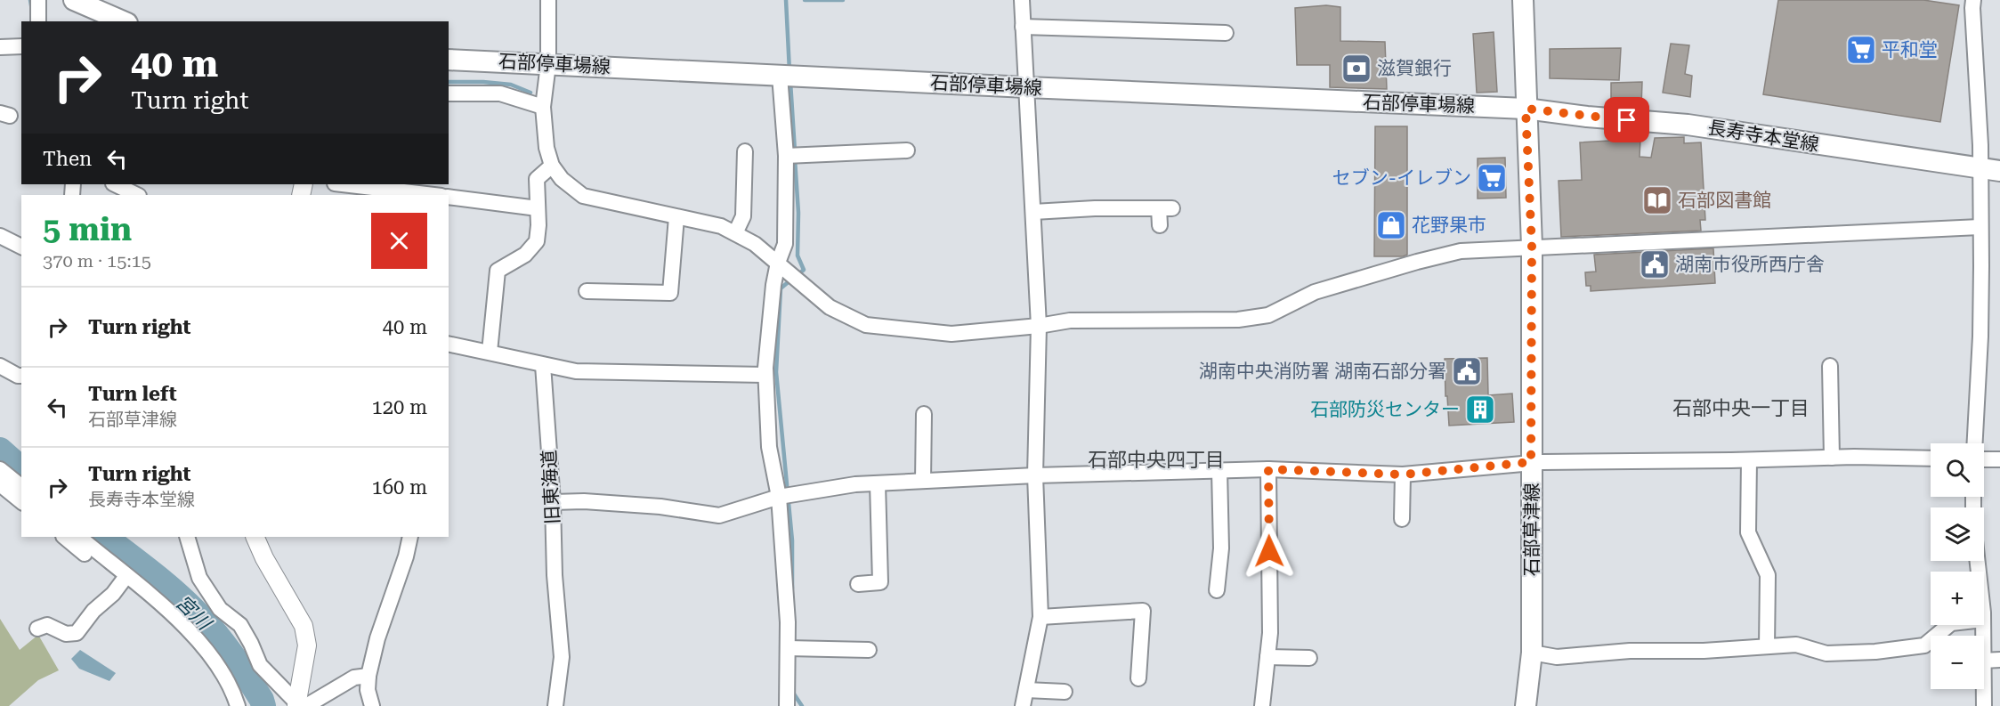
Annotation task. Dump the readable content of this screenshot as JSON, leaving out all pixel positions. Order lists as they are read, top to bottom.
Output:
{
  "streets": {
    "main road": ["石部停車場線", "長寿寺本堂線", "石部草津線"],
    "street": ["旧東海道"]
  },
  "crossings": [
    ["石部停車場線", "長寿寺本堂線"],
    ["石部停車場線", "石部草津線"],
    ["長寿寺本堂線", "石部草津線"]
  ],
  "districts": ["石部中央一丁目", "石部中央四丁目"],
  "water": ["宮川"],
  "places": {
    "supermarket": ["平和堂", "セブン-イレブン"],
    "bank": ["滋賀銀行"],
    "library": ["石部図書館"],
    "shop": ["花野果市"],
    "public building": ["湖南市役所西庁舎", "湖南中央消防署 湖南石部分署"],
    "building": ["石部防災センター"]
  },
  "page": {
    "turn": ["40 m", "Turn right"],
    "then": "Then",
    "heading": ["5 min", "370 m · 15:15"],
    "list": [
      {
        "name": "Turn right",
        "value": "40 m"
      },
      {
        "name": "Turn left",
        "note": "石部草津線",
        "value": "120 m"
      },
      {
        "name": "Turn right",
        "note": "長寿寺本堂線",
        "value": "160 m"
      }
    ],
    "map_buttons": ["+", "−"]
  }
}
